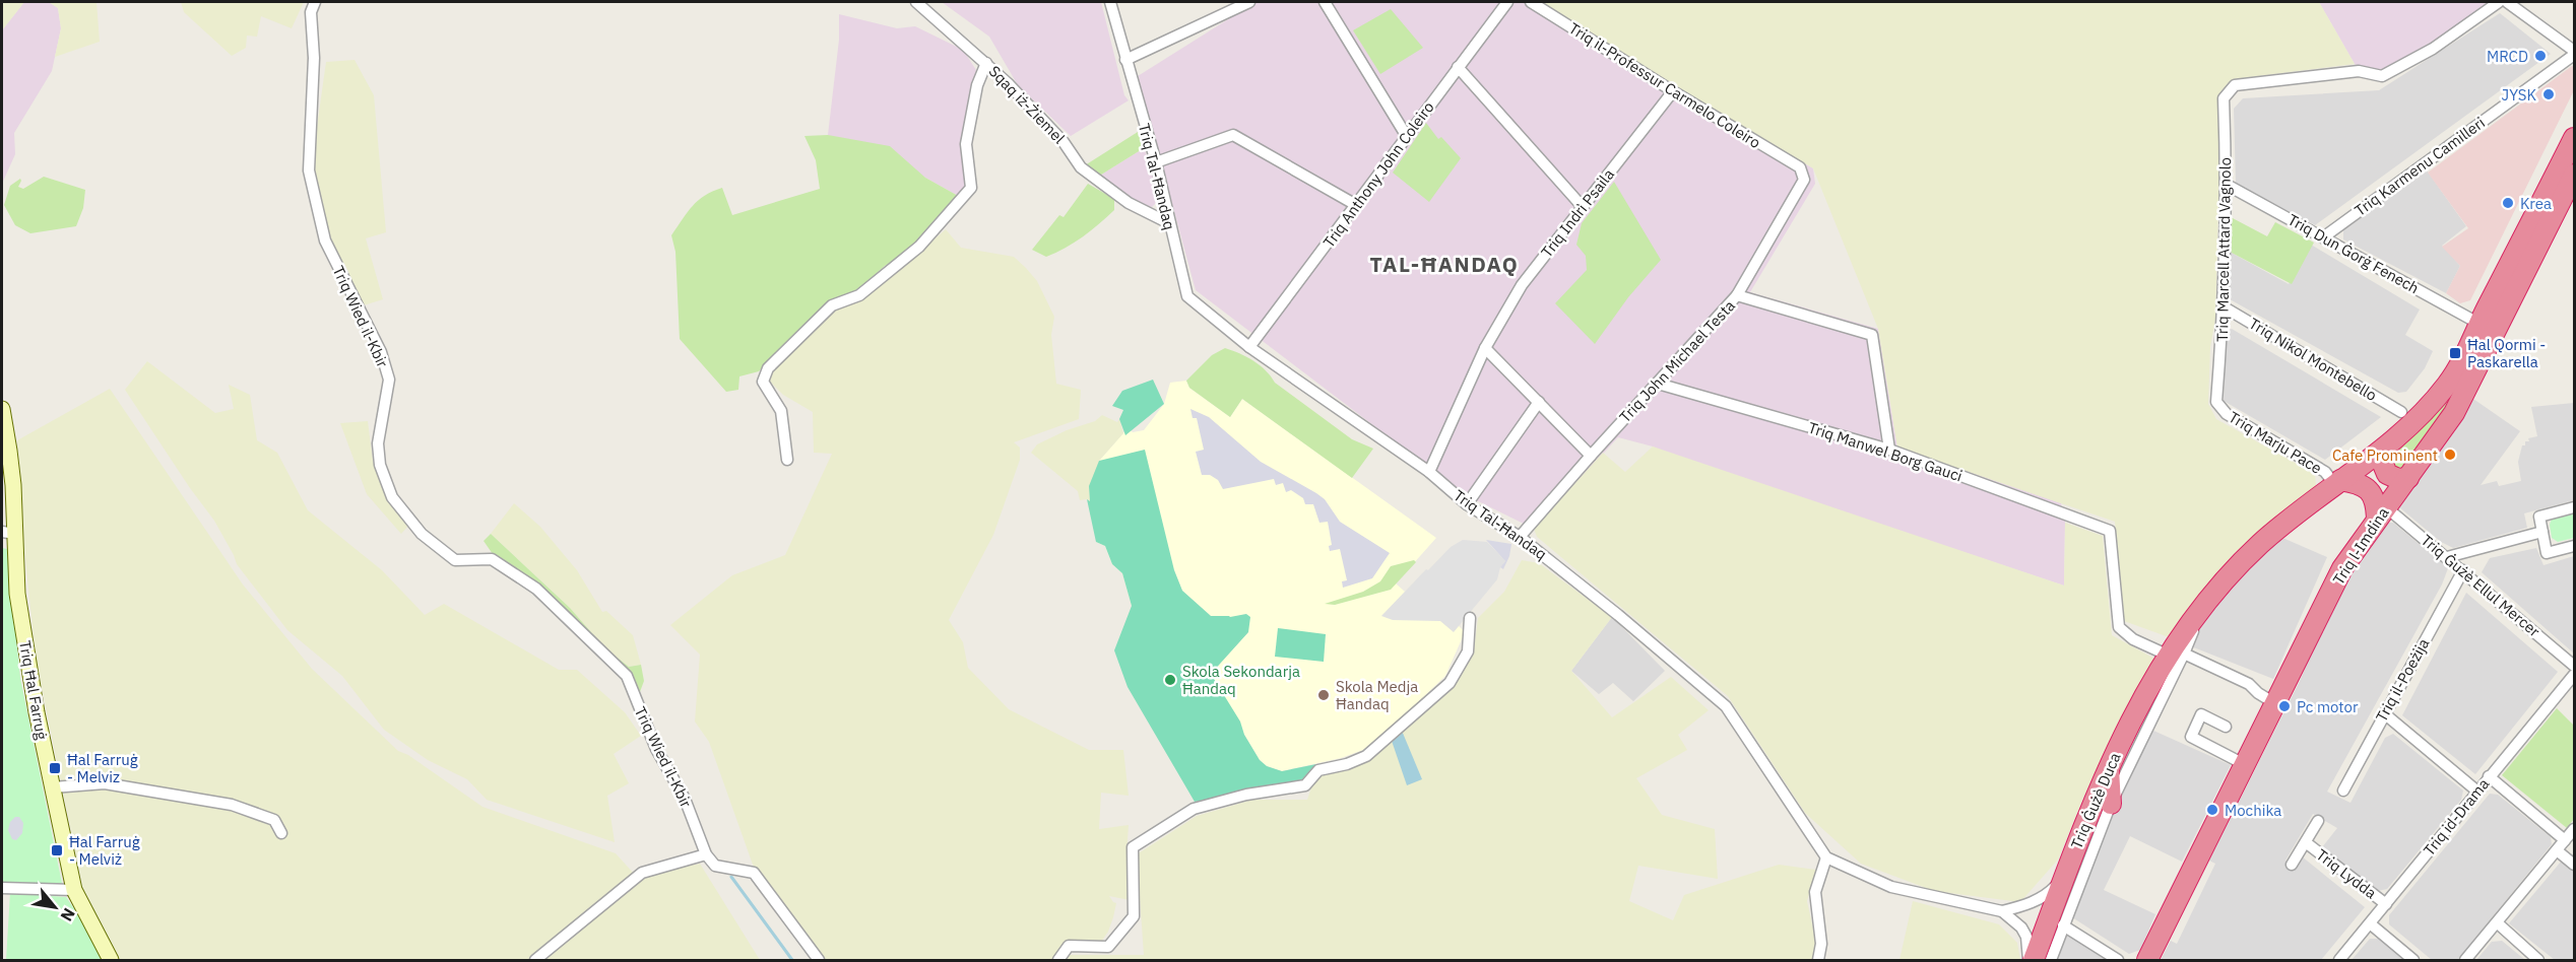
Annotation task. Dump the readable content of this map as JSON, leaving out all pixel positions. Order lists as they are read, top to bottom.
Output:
{
  "streets": {
    "highway": ["Triq l-Imdina", "Triq Ġużè Duca"],
    "main road": ["Triq Ħal Farruġ"],
    "street": [
      "Triq il-Professur Carmelo Coleiro",
      "Sqaq iż-Żiemel",
      "Triq Karmenu Camilleri",
      "Triq Anthony John Coleiro",
      "Triq Tal-Ħandaq",
      "Triq Indrì Psaila",
      "Triq Marcell Attard Vagnolo",
      "Triq Dun Ġorġ Fenech",
      "Triq Wied il-Kbir",
      "Triq Nikol Montebello",
      "Triq John Michael Testa",
      "Triq Marju Pace",
      "Triq Manwel Borg Gauci",
      "Triq Ġużè Ellul Mercer",
      "Triq il-Poeżija",
      "Triq id-Drama",
      "Triq Lydda"
    ]
  },
  "crossings": [
    ["Triq il-Professur Carmelo Coleiro", "Triq Indrì Psaila"],
    ["Triq il-Professur Carmelo Coleiro", "Triq John Michael Testa"],
    ["Sqaq iż-Żiemel", "Triq Tal-Ħandaq"],
    ["Triq Karmenu Camilleri", "Triq Dun Ġorġ Fenech"],
    ["Triq Anthony John Coleiro", "Triq Tal-Ħandaq"],
    ["Triq Tal-Ħandaq", "Triq Indrì Psaila"],
    ["Triq Tal-Ħandaq", "Triq John Michael Testa"],
    ["Triq Marcell Attard Vagnolo", "Triq Dun Ġorġ Fenech"],
    ["Triq Marcell Attard Vagnolo", "Triq Nikol Montebello"],
    ["Triq Marcell Attard Vagnolo", "Triq Marju Pace"],
    ["Triq John Michael Testa", "Triq Manwel Borg Gauci"],
    ["Triq Marju Pace", "Triq Ġużè Duca"],
    ["Triq Manwel Borg Gauci", "Triq Ġużè Duca"],
    ["Triq l-Imdina", "Triq Ġużè Ellul Mercer"],
    ["Triq Ġużè Ellul Mercer", "Triq il-Poeżija"],
    ["Triq id-Drama", "Triq Lydda"]
  ],
  "districts": ["TAL-ĦANDAQ"],
  "places": {
    "other": [
      "MRCD",
      "JYSK",
      "Krea",
      "Cafe Prominent",
      "Skola Sekondarja Ħandaq",
      "Skola Medja Ħandaq",
      "Pc motor",
      "Mochika"
    ],
    "transit": ["Ħal Qormi - Paskarella", "Ħal Farruġ - Melviz", "Ħal Farruġ - Melviż"]
  },
  "north": "bottom right"
}
